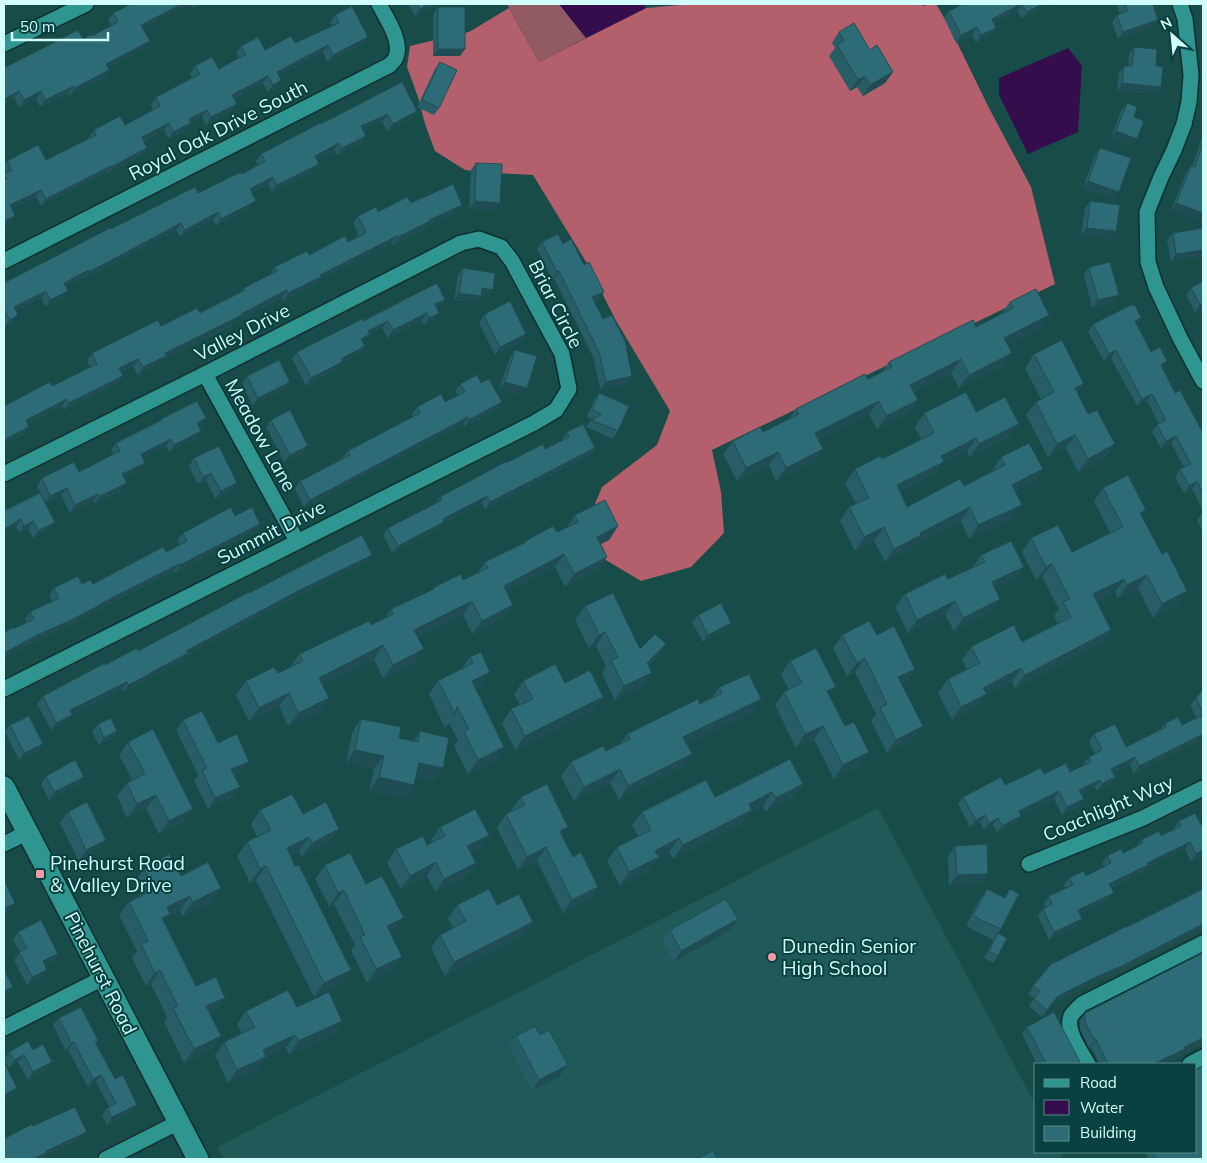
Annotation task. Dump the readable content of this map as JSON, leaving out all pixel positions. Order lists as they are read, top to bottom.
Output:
{
  "streets": {
    "street": [
      "Royal Oak Drive South",
      "Briar Circle",
      "Valley Drive",
      "Meadow Lane",
      "Summit Drive",
      "Coachlight Way",
      "Pinehurst Road"
    ]
  },
  "crossings": [
    ["Briar Circle", "Valley Drive"],
    ["Briar Circle", "Summit Drive"],
    ["Valley Drive", "Meadow Lane"],
    ["Meadow Lane", "Summit Drive"]
  ],
  "places": {
    "transit": ["Pinehurst Road & Valley Drive"],
    "other": ["Dunedin Senior High School"]
  },
  "legend": ["Road", "Water", "Building"],
  "scale_bar": "50 m",
  "north": "top left"
}
